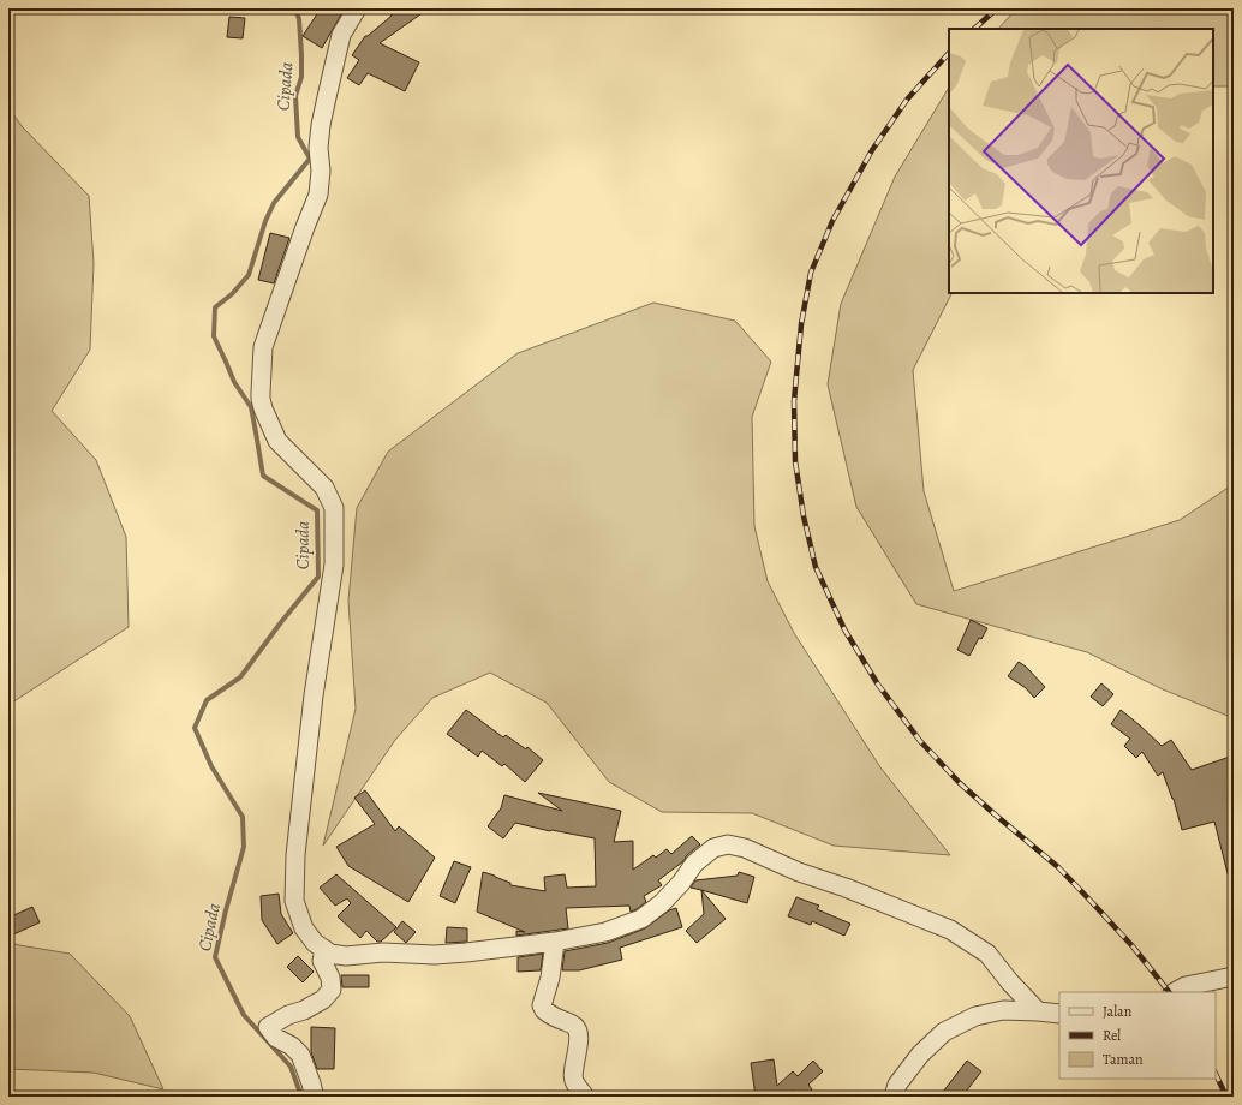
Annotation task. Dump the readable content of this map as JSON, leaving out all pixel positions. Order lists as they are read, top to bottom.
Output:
{
  "water": ["Cipada"],
  "legend": ["Jalan", "Rel", "Taman"]
}
